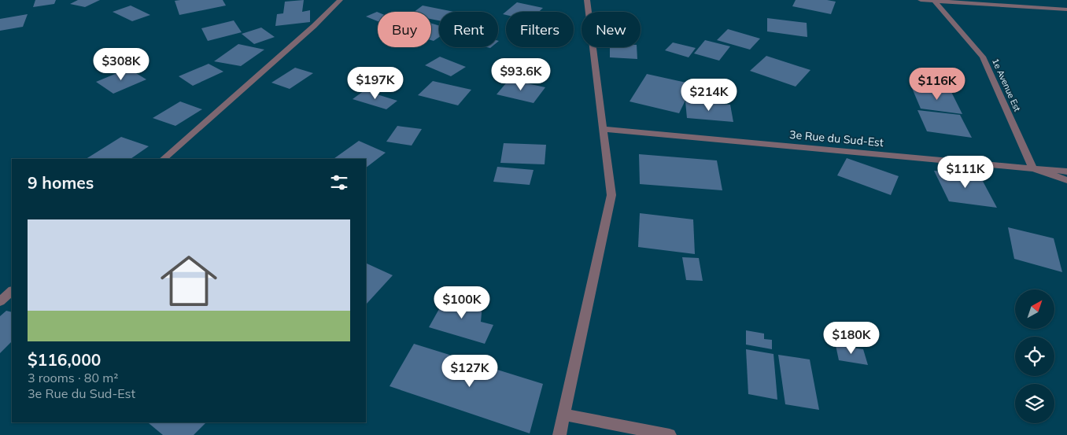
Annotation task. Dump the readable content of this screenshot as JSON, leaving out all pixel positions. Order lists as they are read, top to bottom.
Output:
{
  "streets": {
    "street": ["1e Avenue Est", "3e Rue du Sud-Est"]
  },
  "crossings": [
    ["1e Avenue Est", "3e Rue du Sud-Est"]
  ],
  "north": "top right",
  "page": {
    "chip": [
      "Buy",
      "Rent",
      "Filters",
      "New"
    ],
    "price": [
      "$308K",
      "$93.6K",
      "$197K",
      "$116K",
      "$214K",
      "$111K",
      "$100K",
      "$180K",
      "$127K"
    ],
    "heading": "9 homes",
    "list": [
      {
        "name": "$116,000",
        "note": "3 rooms · 80 m² · 3e Rue du Sud-Est"
      }
    ]
  }
}
